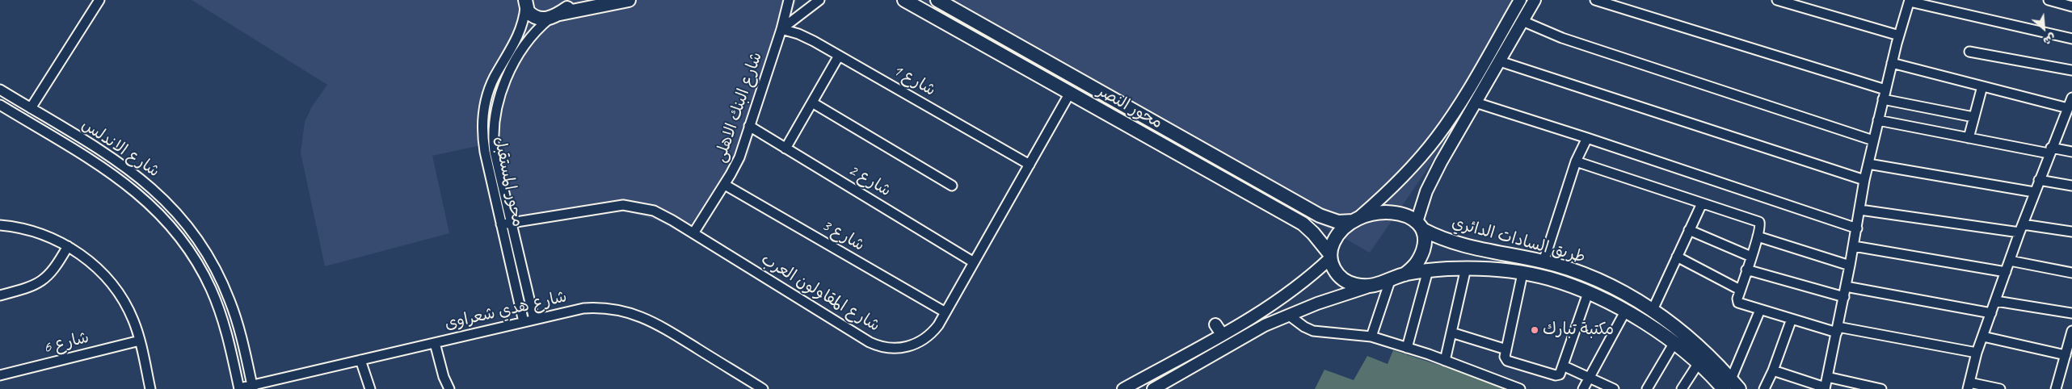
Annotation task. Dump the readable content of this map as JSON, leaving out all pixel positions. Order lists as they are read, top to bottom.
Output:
{
  "streets": {
    "highway": ["محور النصر", "طريق السادات الدائري"],
    "street": [
      "شارع 1",
      "شارع البنك الاهلى",
      "شارع الاندلس",
      "شارع 2",
      "محور المستقبل",
      "شارع 3",
      "شارع المقاولون العرب",
      "شارع هدي شعراوى",
      "شارع 6"
    ]
  },
  "crossings": [
    ["شارع 1", "شارع البنك الاهلى"],
    ["شارع 1", "شارع المقاولون العرب"],
    ["شارع البنك الاهلى", "شارع 2"],
    ["شارع البنك الاهلى", "شارع 3"],
    ["شارع البنك الاهلى", "شارع المقاولون العرب"],
    ["محور النصر", "طريق السادات الدائري"],
    ["محور النصر", "شارع المقاولون العرب"],
    ["شارع الاندلس", "شارع هدي شعراوى"],
    ["شارع 2", "شارع المقاولون العرب"],
    ["محور المستقبل", "شارع المقاولون العرب"],
    ["محور المستقبل", "شارع هدي شعراوى"],
    ["شارع 3", "شارع المقاولون العرب"]
  ],
  "places": ["مكتبة تبارك"],
  "north": "bottom right"
}
